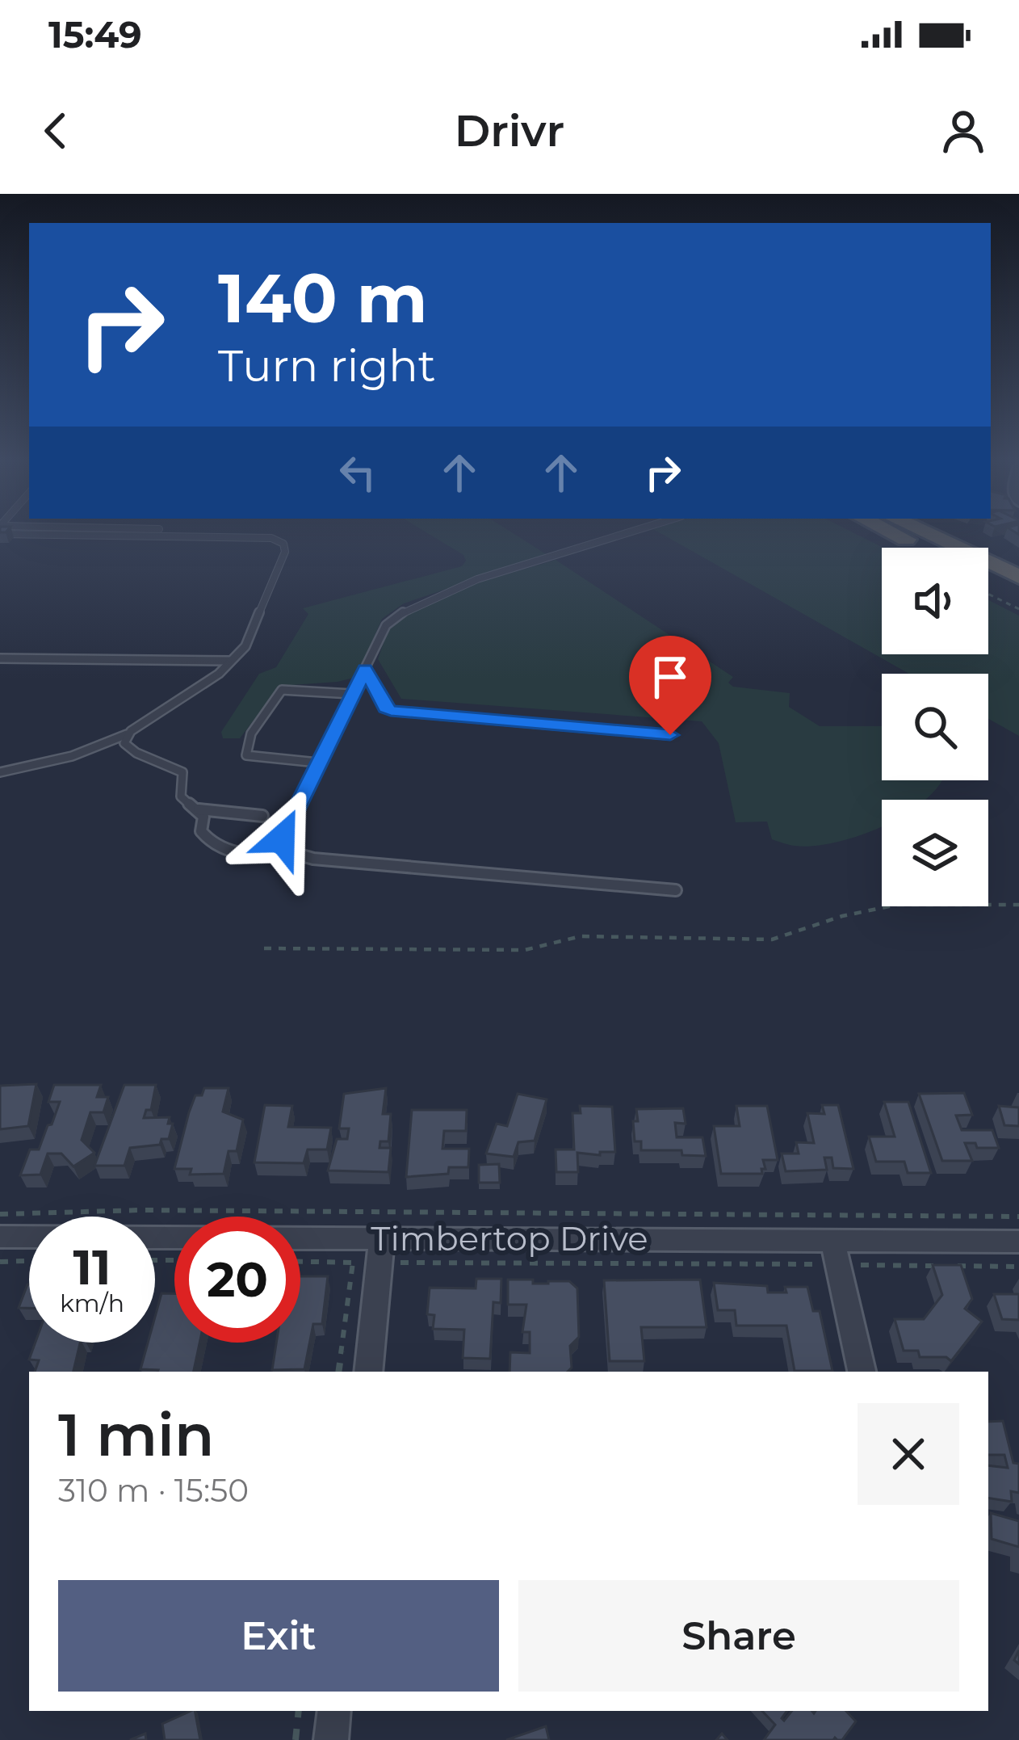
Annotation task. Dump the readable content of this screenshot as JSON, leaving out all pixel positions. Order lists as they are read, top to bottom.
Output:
{
  "streets": {
    "street": ["Timbertop Drive"]
  },
  "page": {
    "status": "15:49",
    "header": "Drivr",
    "turn": ["140 m", "Turn right"],
    "speed": "11 km/h",
    "limit": "20",
    "heading": ["1 min", "310 m · 15:50"],
    "buttons": ["Exit", "Share"]
  }
}
